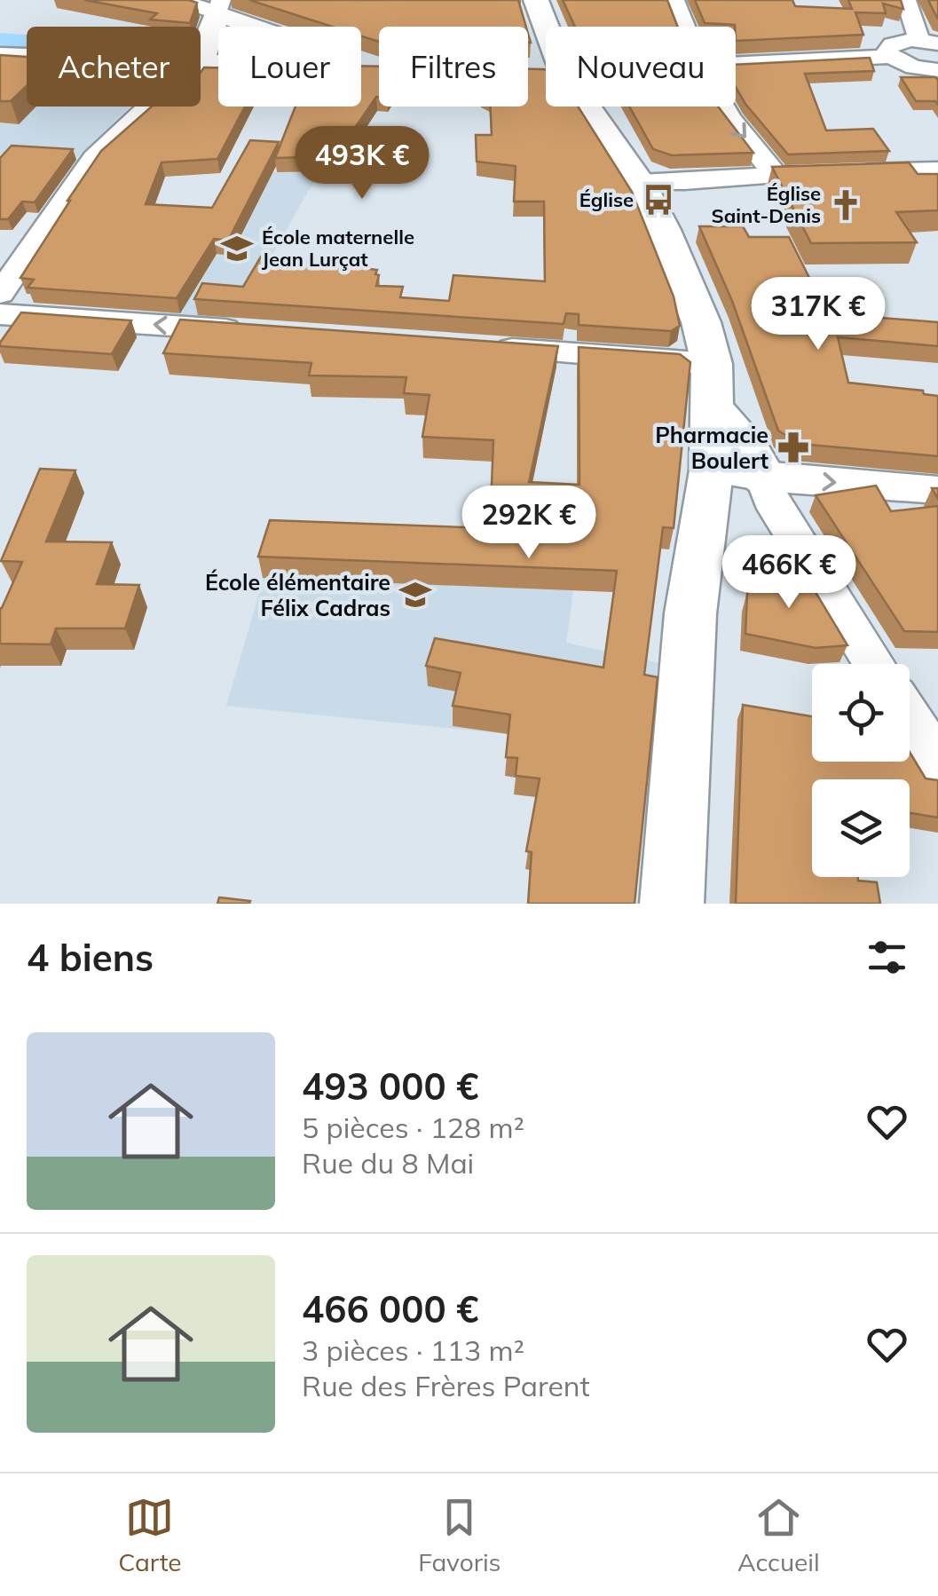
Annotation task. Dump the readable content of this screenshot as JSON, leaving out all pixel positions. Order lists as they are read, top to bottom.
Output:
{
  "places": {
    "bus stop": ["Église"],
    "church": ["Église Saint-Denis"],
    "school or university": ["École maternelle Jean Lurçat", "École élémentaire Félix Cadras"],
    "pharmacy": ["Pharmacie Boulert"]
  },
  "page": {
    "chip": [
      "Acheter",
      "Louer",
      "Filtres",
      "Nouveau"
    ],
    "price": [
      "493K €",
      "317K €",
      "292K €",
      "466K €"
    ],
    "heading": "4 biens",
    "list": [
      {
        "name": "493 000 €",
        "note": "5 pièces · 128 m² · Rue du 8 Mai"
      },
      {
        "name": "466 000 €",
        "note": "3 pièces · 113 m² · Rue des Frères Parent"
      }
    ],
    "tabs": ["Carte", "Favoris", "Accueil"]
  }
}
